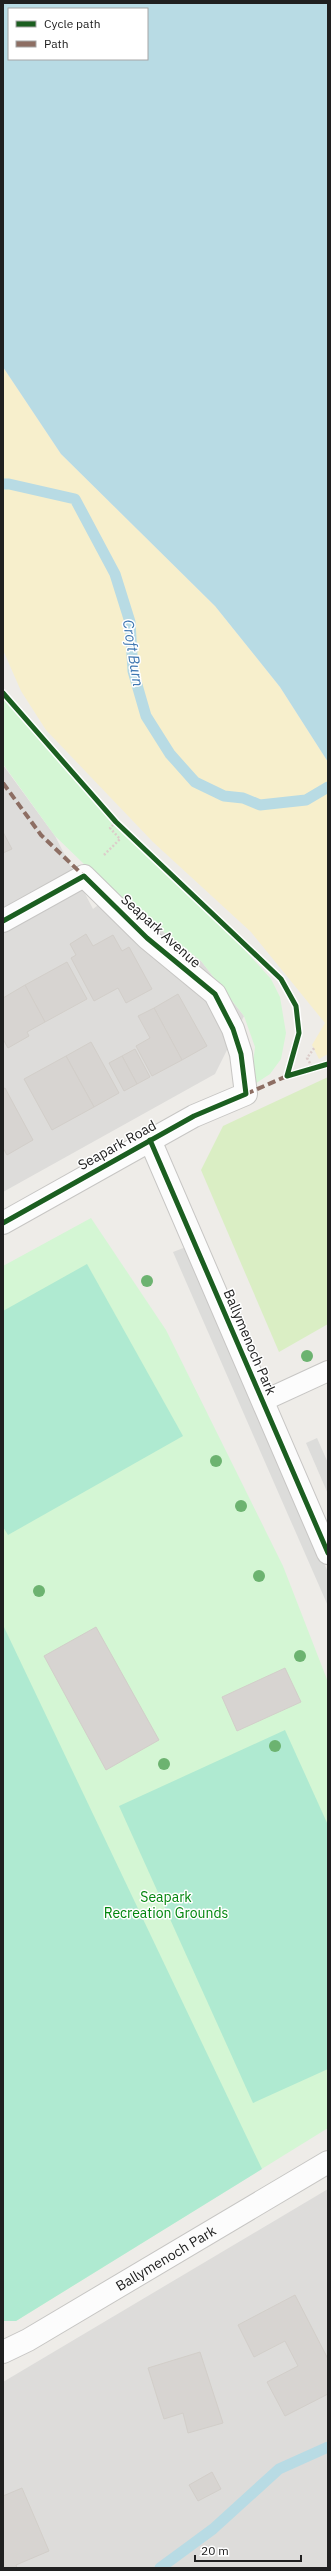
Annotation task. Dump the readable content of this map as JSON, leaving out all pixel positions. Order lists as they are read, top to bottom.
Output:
{
  "streets": {
    "street": ["Seapark Avenue", "Seapark Road", "Ballymenoch Park"]
  },
  "crossings": [
    ["Seapark Avenue", "Seapark Road"],
    ["Seapark Road", "Ballymenoch Park"]
  ],
  "water": ["Croft Burn"],
  "parks": ["Seapark Recreation Grounds"],
  "legend": ["Cycle path", "Path"],
  "scale_bar": "20 m"
}
